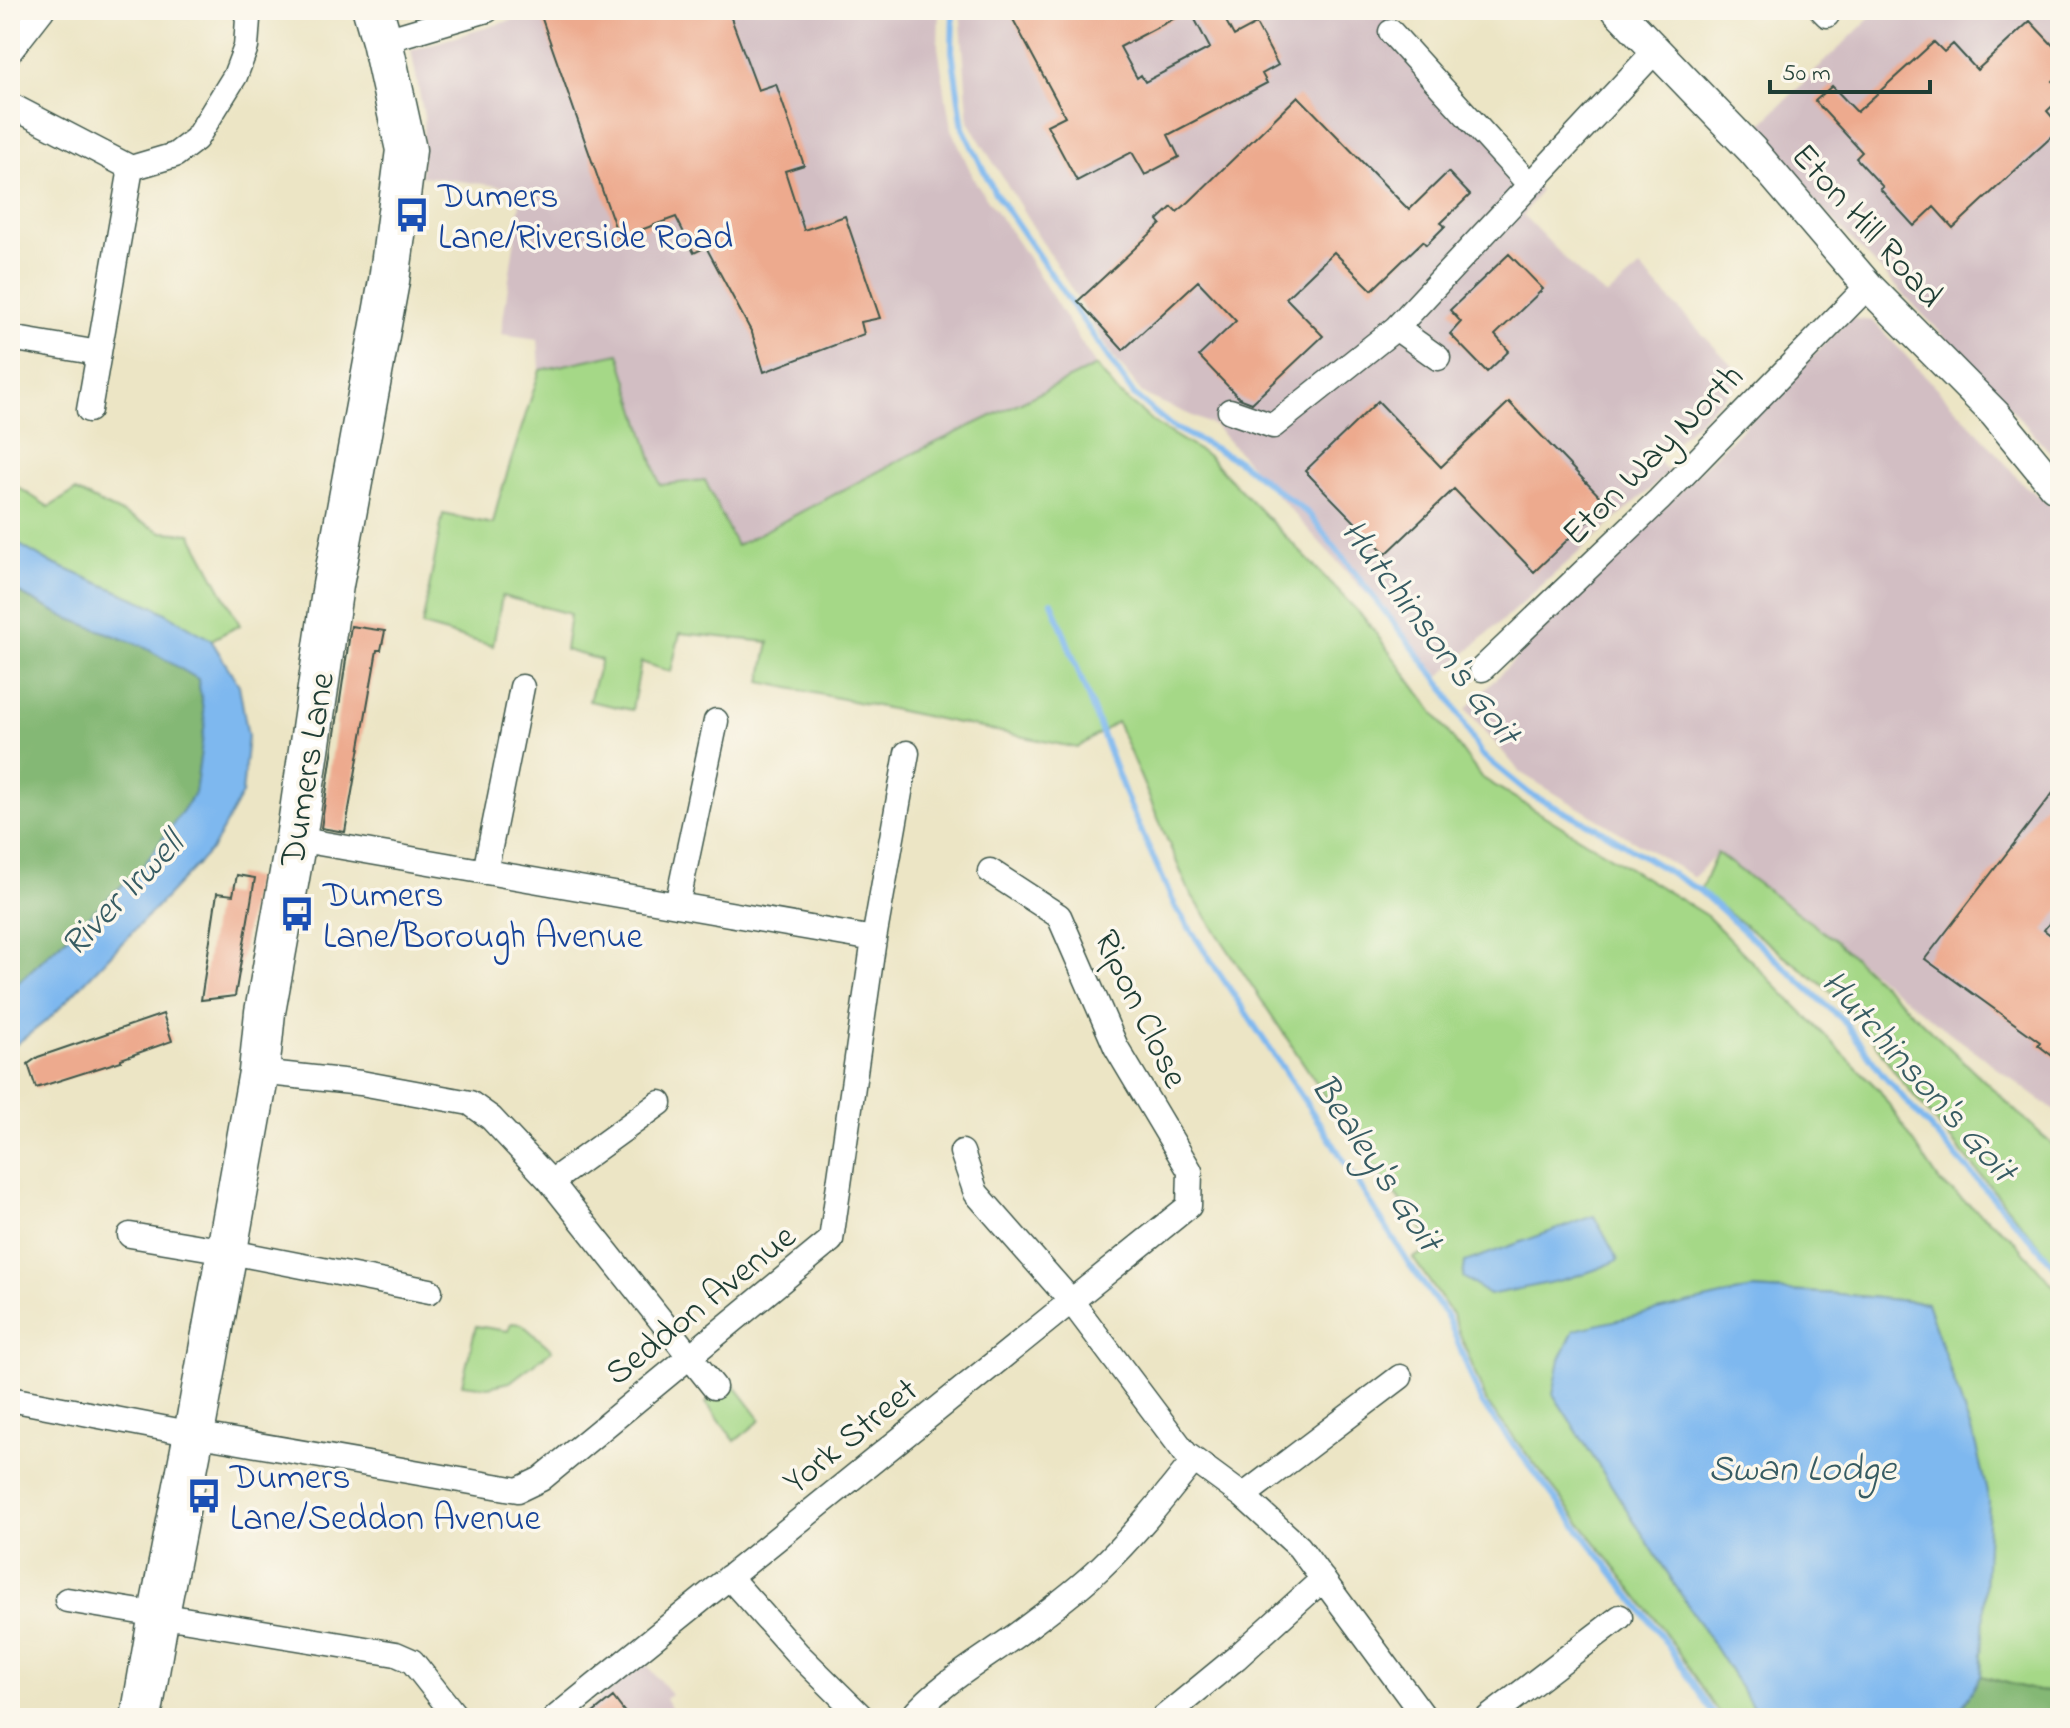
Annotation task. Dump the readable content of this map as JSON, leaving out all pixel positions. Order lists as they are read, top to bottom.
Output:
{
  "streets": {
    "main road": ["Dumers Lane"],
    "street": [
      "Eton Hill Road",
      "Eton Way North",
      "Ripon Close",
      "Seddon Avenue",
      "York Street"
    ]
  },
  "crossings": [
    ["Eton Hill Road", "Eton Way North"],
    ["Dumers Lane", "Seddon Avenue"],
    ["Ripon Close", "York Street"]
  ],
  "water": [
    "Hutchinson's Goit",
    "River Irwell",
    "Bealey's Goit",
    "Swan Lodge"
  ],
  "places": {
    "bus stop": ["Dumers Lane/Riverside Road", "Dumers Lane/Borough Avenue", "Dumers Lane/Seddon Avenue"]
  },
  "scale_bar": "50 m"
}
